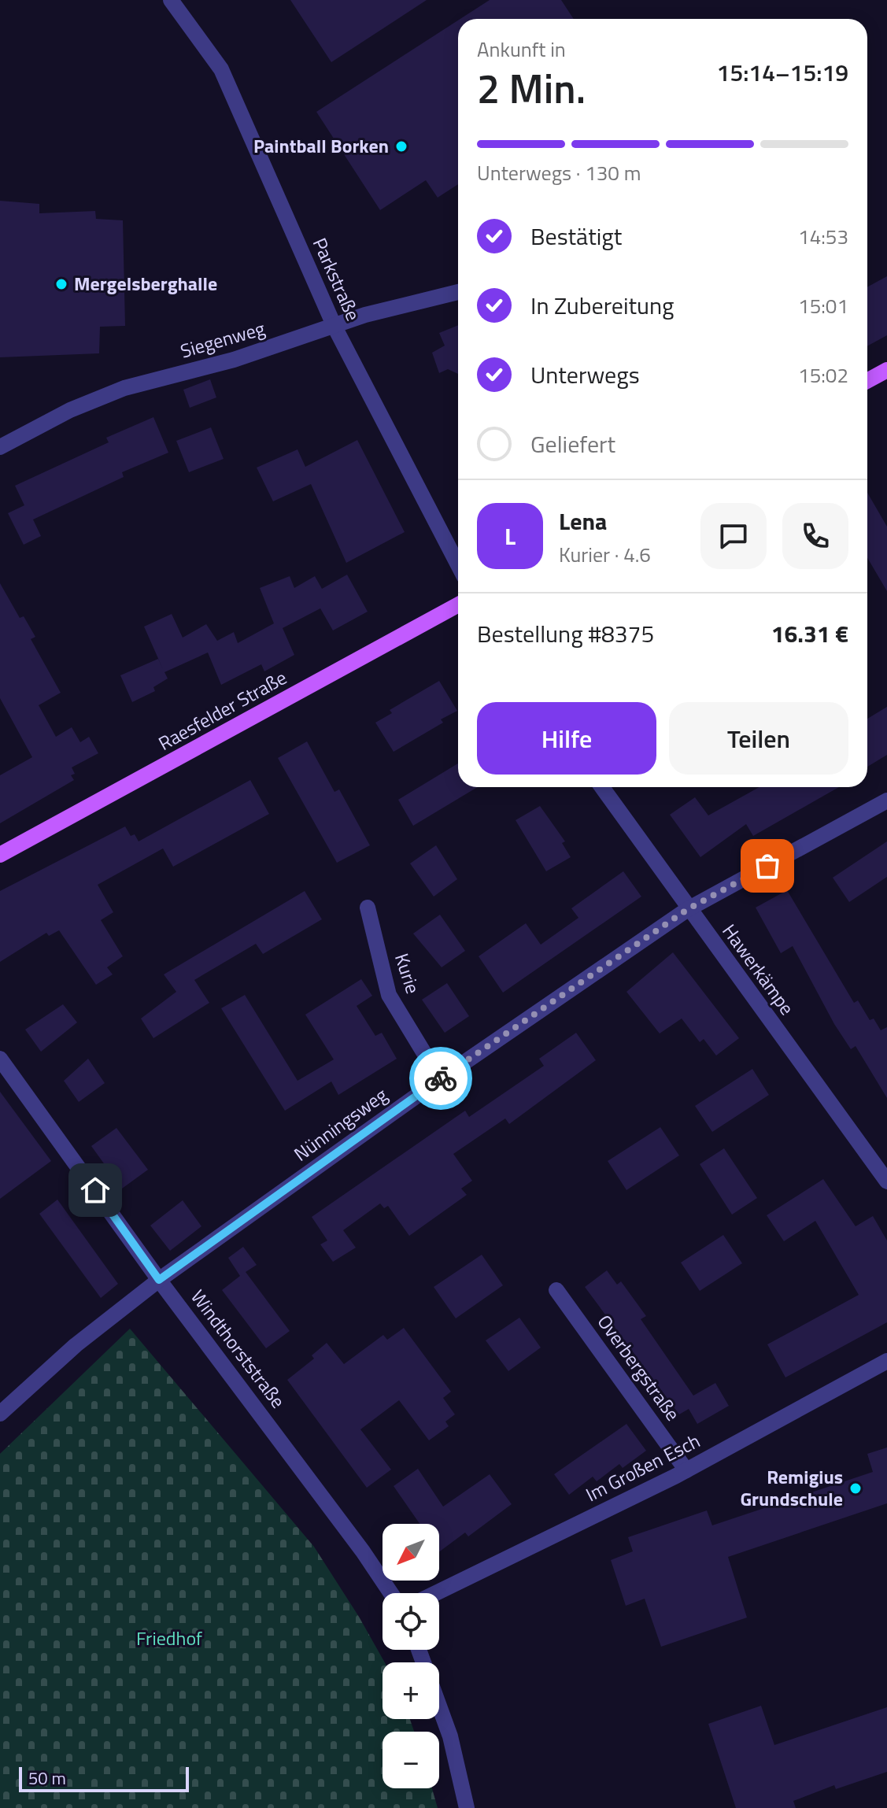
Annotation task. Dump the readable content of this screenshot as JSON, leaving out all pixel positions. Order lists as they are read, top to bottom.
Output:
{
  "streets": {
    "main road": ["Raesfelder Straße"],
    "street": [
      "Parkstraße",
      "Siegenweg",
      "Hawerkämpe",
      "Kurie",
      "Nünningsweg",
      "Windthorststraße",
      "Overbergstraße",
      "Im Großen Esch"
    ]
  },
  "crossings": [
    ["Parkstraße", "Siegenweg"],
    ["Hawerkämpe", "Nünningsweg"],
    ["Kurie", "Nünningsweg"],
    ["Nünningsweg", "Windthorststraße"],
    ["Overbergstraße", "Im Großen Esch"]
  ],
  "parks": ["Friedhof"],
  "places": ["Paintball Borken", "Mergelsberghalle", "Remigius Grundschule"],
  "scale_bar": "50 m",
  "north": "bottom left",
  "page": {
    "heading": ["2 Min.", "Ankunft in", "15:14–15:19"],
    "panel": [
      "Lena",
      "Kurier · 4.6",
      "Bestellung #8375",
      "16.31 €"
    ],
    "bar": "Unterwegs · 130 m",
    "list": [
      ["Bestätigt", "14:53"],
      ["In Zubereitung", "15:01"],
      ["Unterwegs", "15:02"],
      "Geliefert"
    ],
    "round": "L",
    "buttons": ["Hilfe", "Teilen"],
    "map_buttons": ["+", "−"],
    "scale": "50 m"
  }
}
